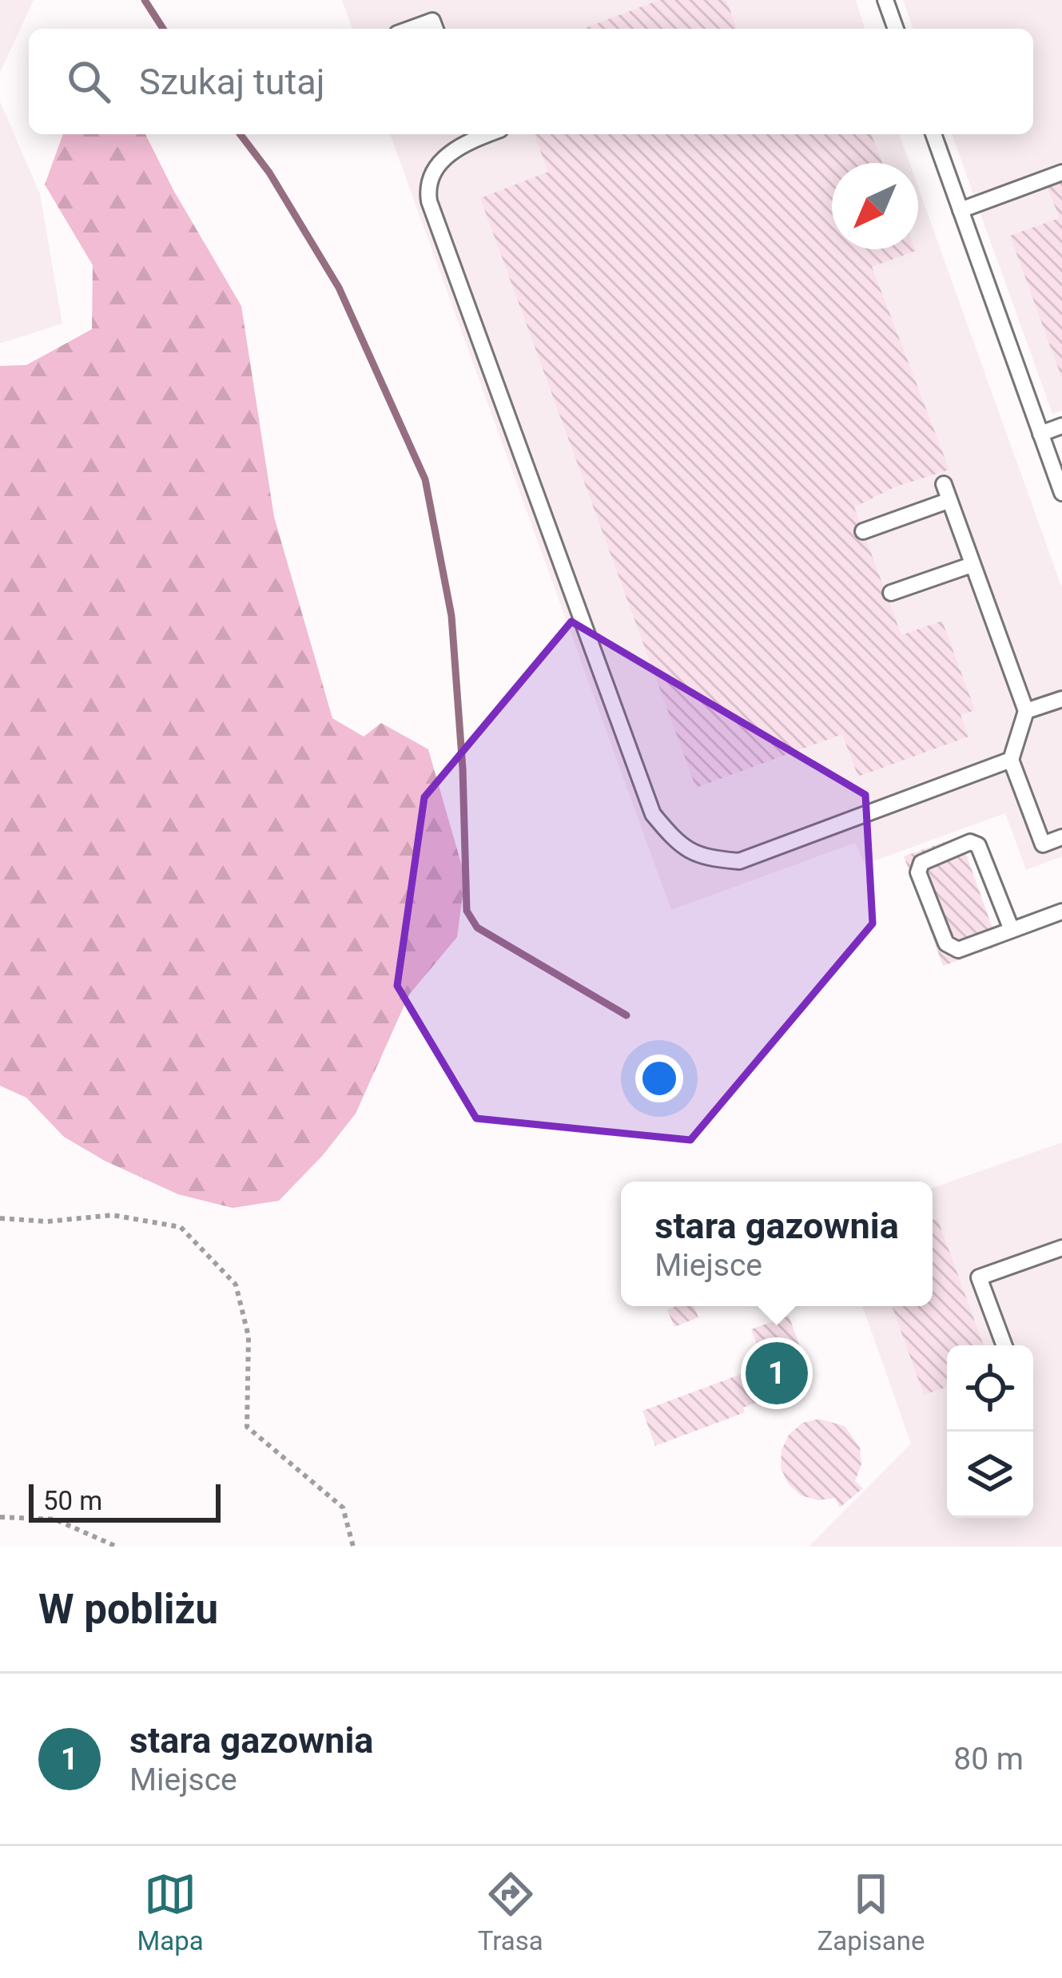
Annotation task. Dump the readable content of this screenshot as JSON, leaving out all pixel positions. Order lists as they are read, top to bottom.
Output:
{
  "scale_bar": "50 m",
  "north": "bottom left",
  "page": {
    "search": "Szukaj tutaj",
    "popup": ["stara gazownia", "Miejsce"],
    "pins": "1",
    "scale": "50 m",
    "heading": "W pobliżu",
    "list": [
      {
        "mark": "1",
        "name": "stara gazownia",
        "note": "Miejsce",
        "value": "80 m"
      }
    ],
    "nav": ["Mapa", "Trasa", "Zapisane"]
  }
}
